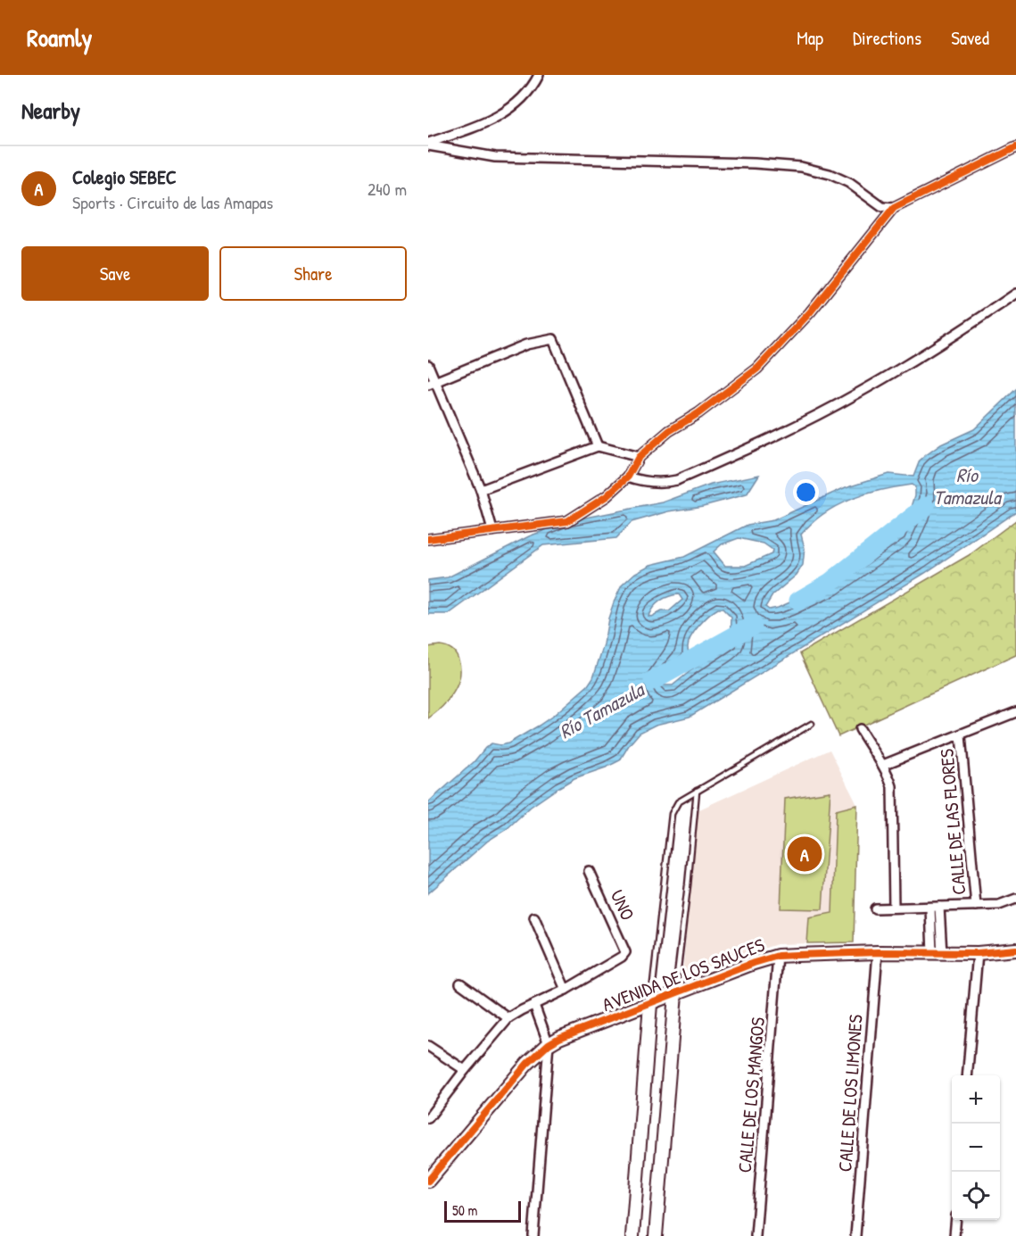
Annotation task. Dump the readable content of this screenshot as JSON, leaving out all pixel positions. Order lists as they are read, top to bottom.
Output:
{
  "streets": {
    "street": [
      "CALLE DE LAS FLORES",
      "UNO",
      "AVENIDA DE LOS SAUCES",
      "CALLE DE LOS LIMONES",
      "CALLE DE LOS MANGOS"
    ]
  },
  "crossings": [
    ["AVENIDA DE LOS SAUCES", "CALLE DE LOS LIMONES"],
    ["AVENIDA DE LOS SAUCES", "CALLE DE LOS MANGOS"]
  ],
  "water": ["Río Tamazula"],
  "scale_bar": "50 m",
  "page": {
    "header": "Roamly",
    "nav": ["Map", "Directions", "Saved"],
    "heading": "Nearby",
    "list": [
      {
        "mark": "A",
        "name": "Colegio SEBEC",
        "note": "Sports · Circuito de las Amapas",
        "value": "240 m"
      }
    ],
    "buttons": ["Save", "Share"],
    "pins": "A",
    "map_buttons": ["+", "−"],
    "scale": "50 m"
  }
}
